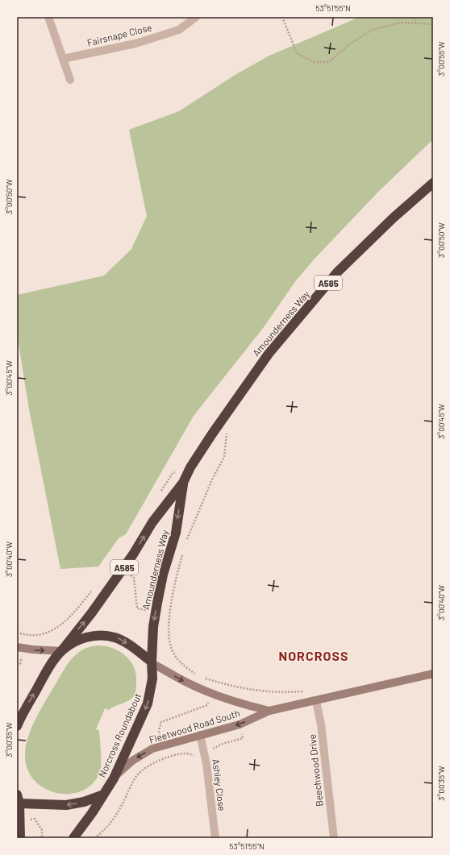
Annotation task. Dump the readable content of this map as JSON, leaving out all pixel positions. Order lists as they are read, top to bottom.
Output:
{
  "streets": {
    "highway": ["A585", "Amounderness Way", "Norcross Roundabout"],
    "main road": ["Fleetwood Road South"],
    "street": ["Fairsnape Close", "Beechwood Drive", "Ashley Close"]
  },
  "crossings": [
    ["A585", "Amounderness Way"],
    ["A585", "Fleetwood Road South"],
    ["A585", "Norcross Roundabout"],
    ["Amounderness Way", "Fleetwood Road South"],
    ["Amounderness Way", "Norcross Roundabout"],
    ["Fleetwood Road South", "Norcross Roundabout"],
    ["Fleetwood Road South", "Beechwood Drive"],
    ["Fleetwood Road South", "Ashley Close"]
  ],
  "one_way": ["Norcross Roundabout"],
  "districts": ["NORCROSS"],
  "coordinates": [
    "53°51'55\"N",
    "3°00'55\"W",
    "3°00'50\"W",
    "3°00'45\"W",
    "3°00'40\"W",
    "3°00'35\"W"
  ]
}
